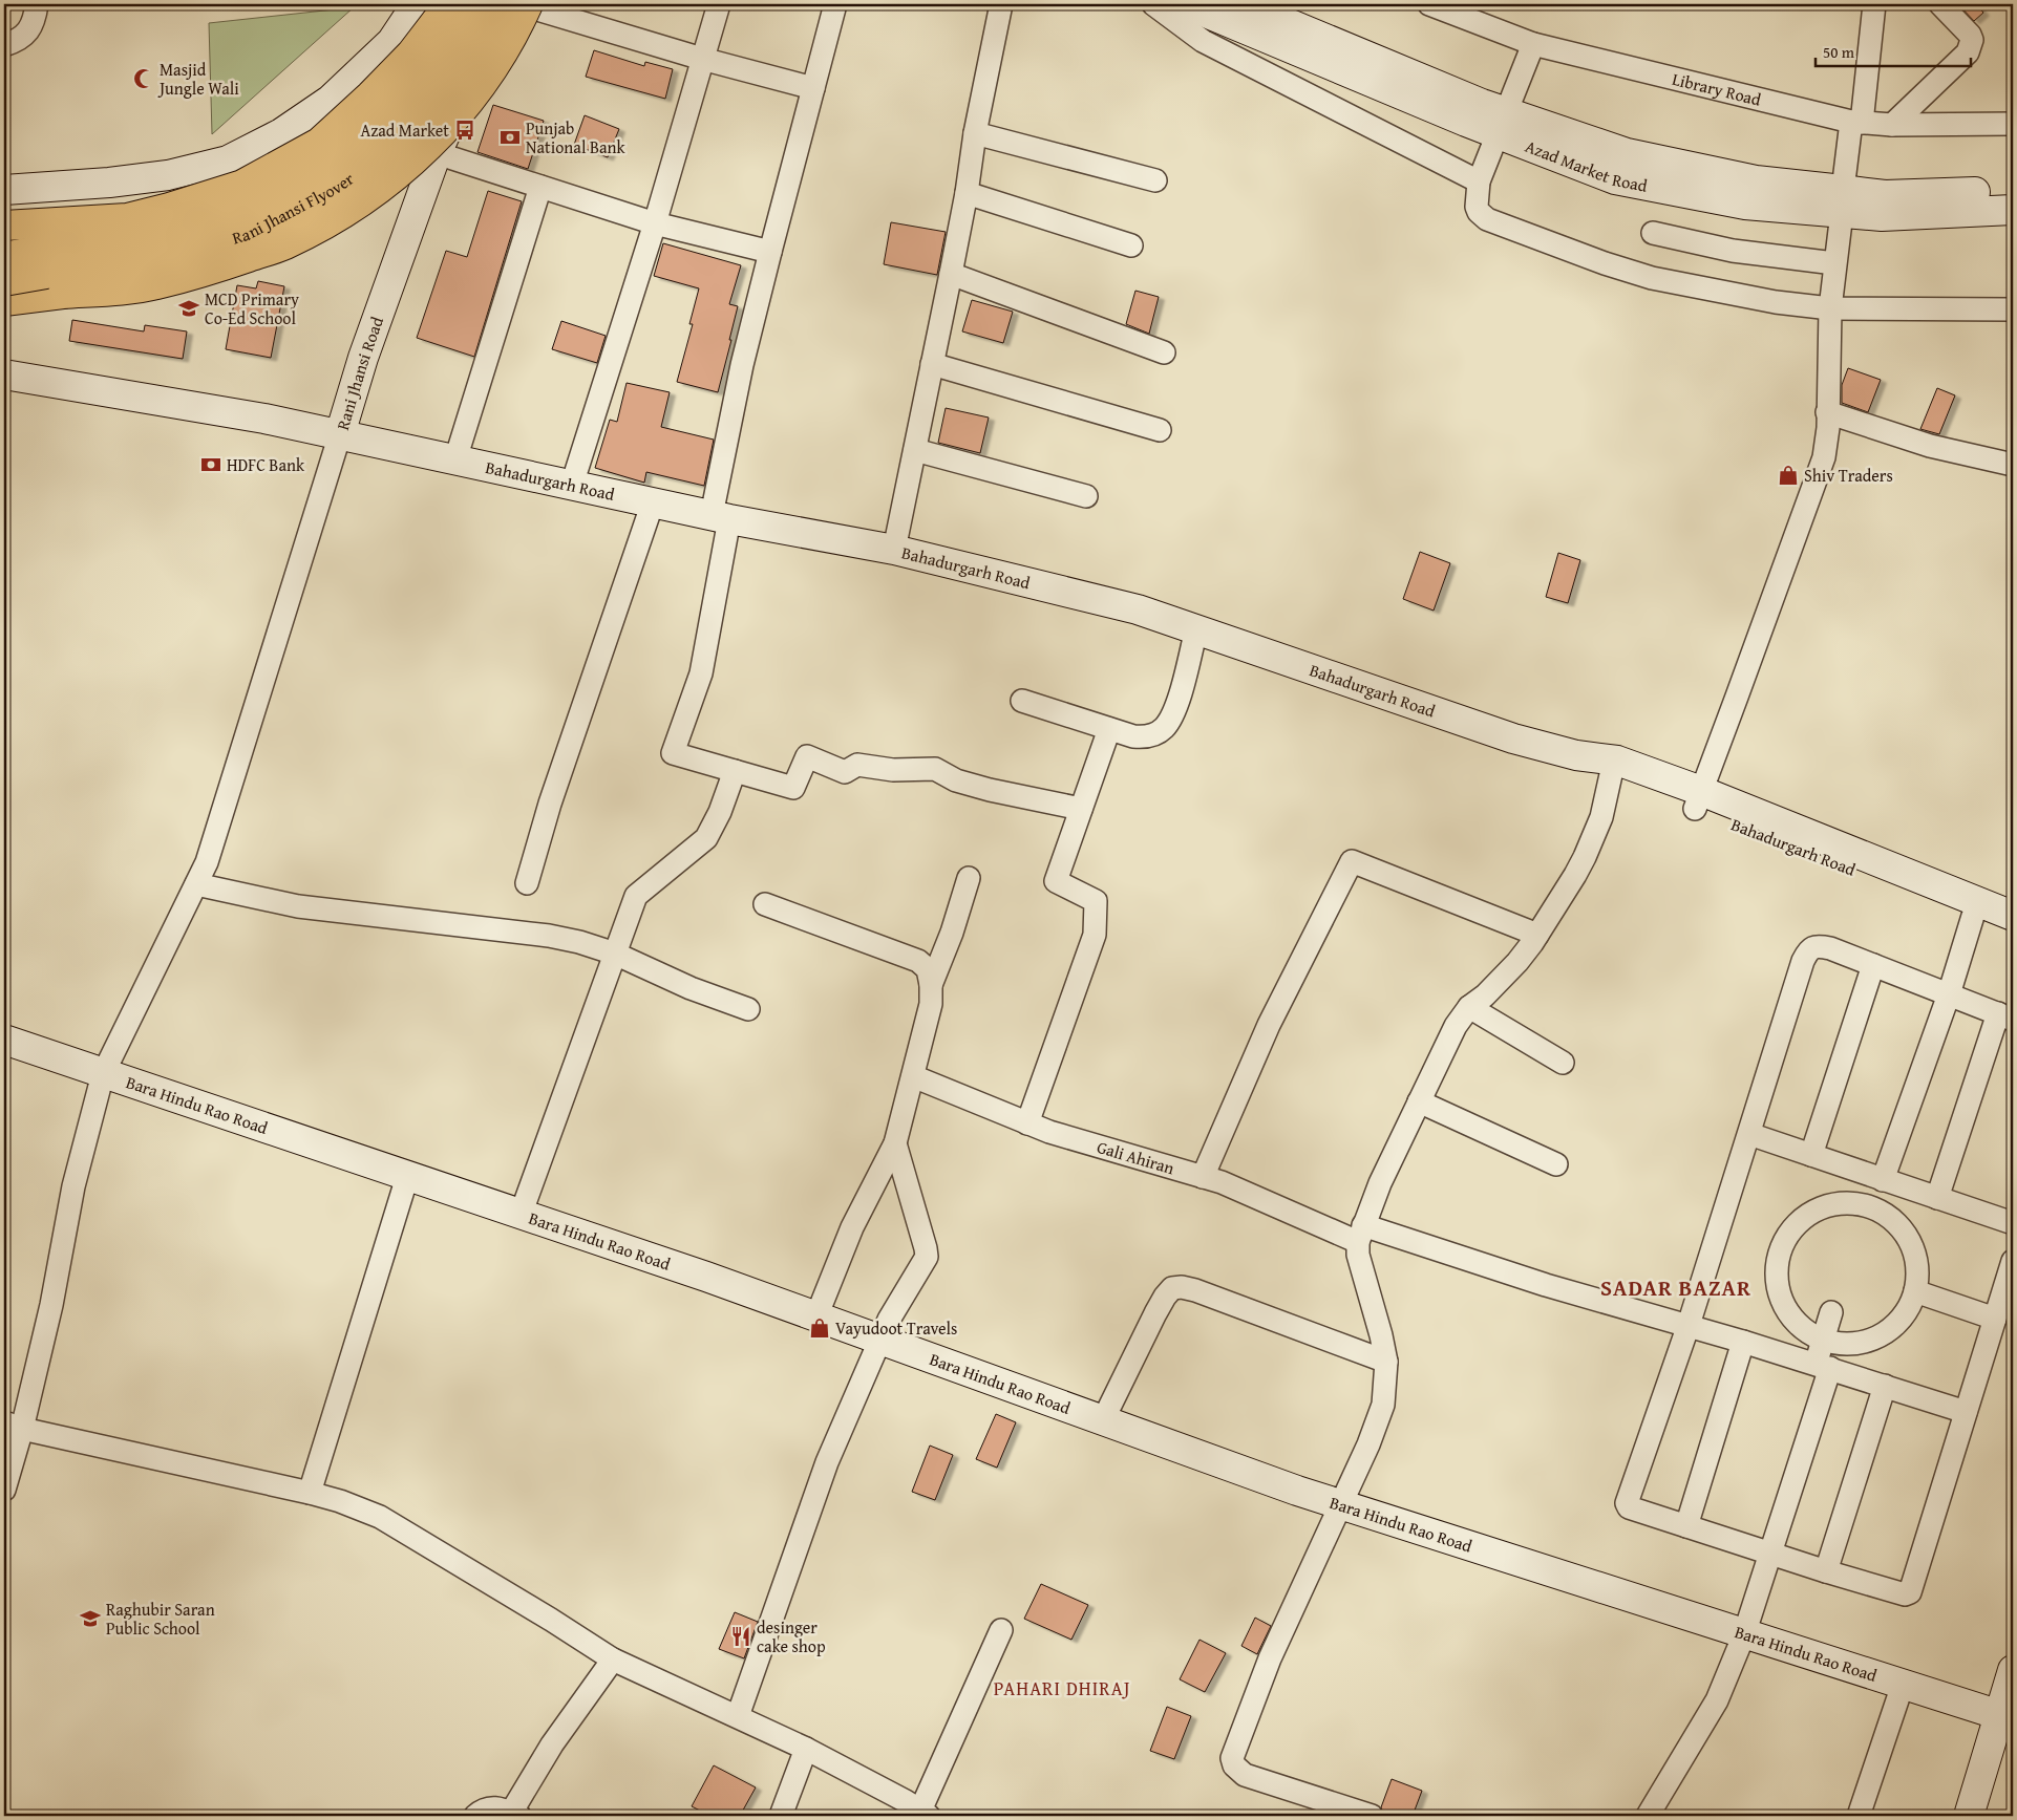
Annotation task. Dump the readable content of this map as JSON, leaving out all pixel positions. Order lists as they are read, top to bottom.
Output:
{
  "streets": {
    "main road": ["Rani Jhansi Flyover"],
    "street": [
      "Library Road",
      "Azad Market Road",
      "Rani Jhansi Road",
      "Bahadurgarh Road",
      "Bara Hindu Rao Road",
      "Gali Ahiran"
    ]
  },
  "crossings": [
    ["Rani Jhansi Flyover", "Rani Jhansi Road"],
    ["Rani Jhansi Road", "Bahadurgarh Road"]
  ],
  "districts": ["SADAR BAZAR", "PAHARI DHIRAJ"],
  "places": {
    "mosque": ["Masjid Jungle Wali"],
    "bus stop": ["Azad Market"],
    "bank": ["Punjab National Bank", "HDFC Bank"],
    "school or university": ["MCD Primary Co-Ed School", "Raghubir Saran Public School"],
    "shop": ["Shiv Traders", "Vayudoot Travels"],
    "restaurant": ["desinger cake shop"]
  },
  "scale_bar": "50 m"
}
